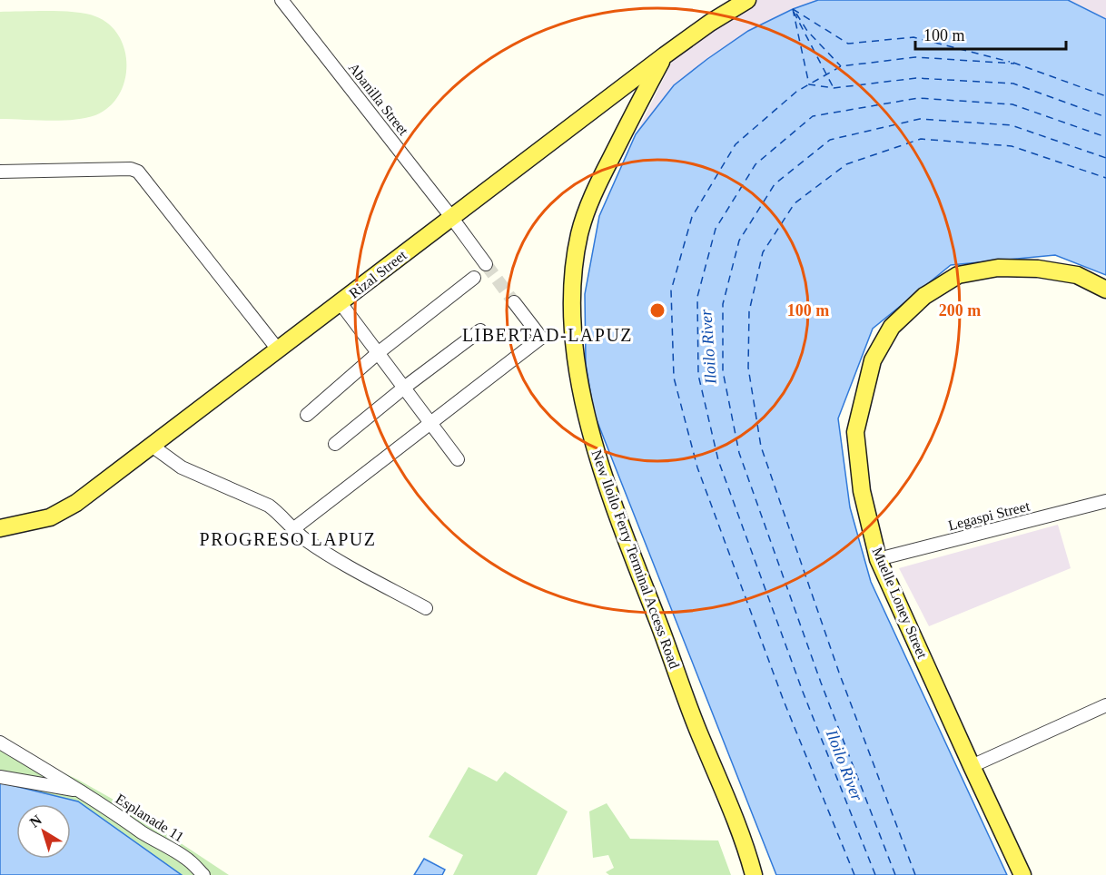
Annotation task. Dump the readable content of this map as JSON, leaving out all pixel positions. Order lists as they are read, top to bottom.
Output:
{
  "streets": {
    "main road": ["Rizal Street", "New Iloilo Ferry Terminal Access Road", "Muelle Loney Street"],
    "street": ["Abanilla Street", "Legaspi Street", "Esplanade 11"]
  },
  "crossings": [
    ["Abanilla Street", "Rizal Street"],
    ["Rizal Street", "New Iloilo Ferry Terminal Access Road"],
    ["Legaspi Street", "Muelle Loney Street"]
  ],
  "districts": ["LIBERTAD-LAPUZ", "PROGRESO LAPUZ"],
  "water": ["Iloilo River"],
  "scale_bar": "100 m",
  "north": "top left",
  "rings": ["100 m", "200 m"]
}
